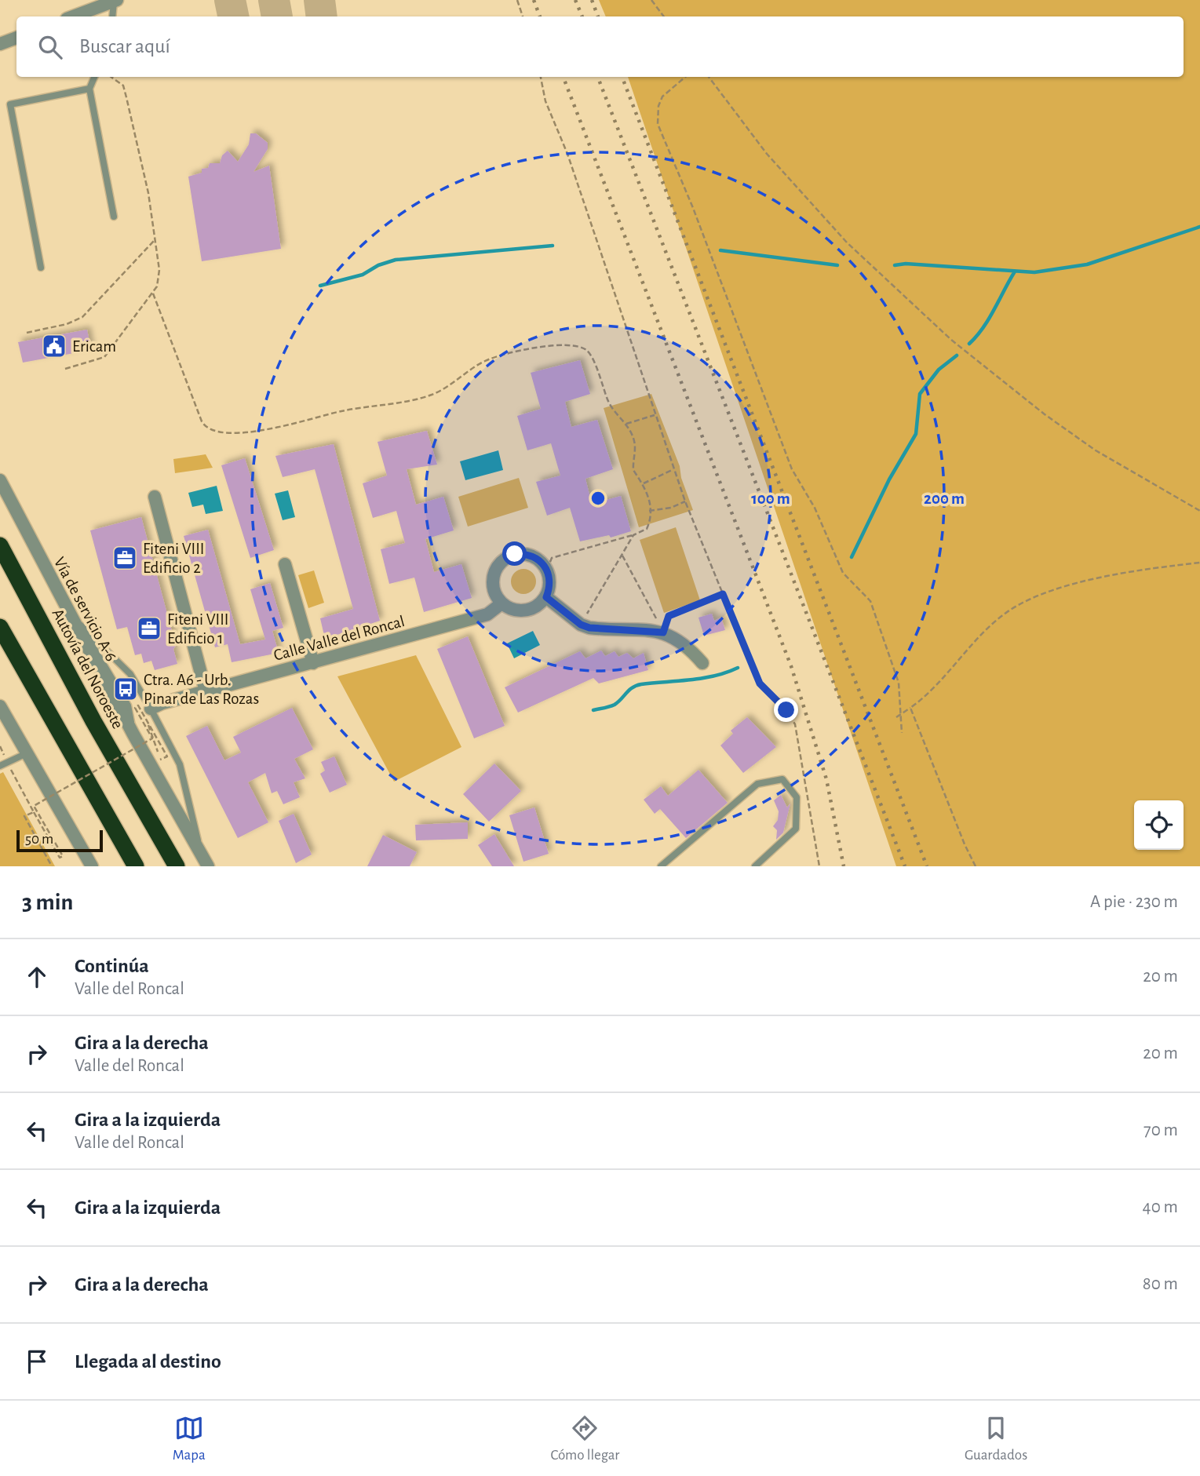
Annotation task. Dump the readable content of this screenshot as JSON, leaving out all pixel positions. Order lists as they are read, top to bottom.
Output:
{
  "streets": {
    "highway": ["Autovía del Noroeste"],
    "street": ["Vía de servicio A-6", "Calle Valle del Roncal"]
  },
  "places": {
    "public building": ["Ericam"],
    "office": ["Fiteni VIII Edificio 2", "Fiteni VIII Edificio 1"],
    "bus stop": ["Ctra. A6 - Urb. Pinar de Las Rozas"]
  },
  "scale_bar": "50 m",
  "page": {
    "search": "Buscar aquí",
    "scale": "50 m",
    "heading": ["3 min", "A pie · 230 m"],
    "list": [
      ["Continúa", "Valle del Roncal", "20 m"],
      ["Gira a la derecha", "Valle del Roncal", "20 m"],
      ["Gira a la izquierda", "Valle del Roncal", "70 m"],
      ["Gira a la izquierda", "40 m"],
      ["Gira a la derecha", "80 m"],
      "Llegada al destino"
    ],
    "nav": ["Mapa", "Cómo llegar", "Guardados"]
  },
  "rings": ["100 m", "200 m"]
}
